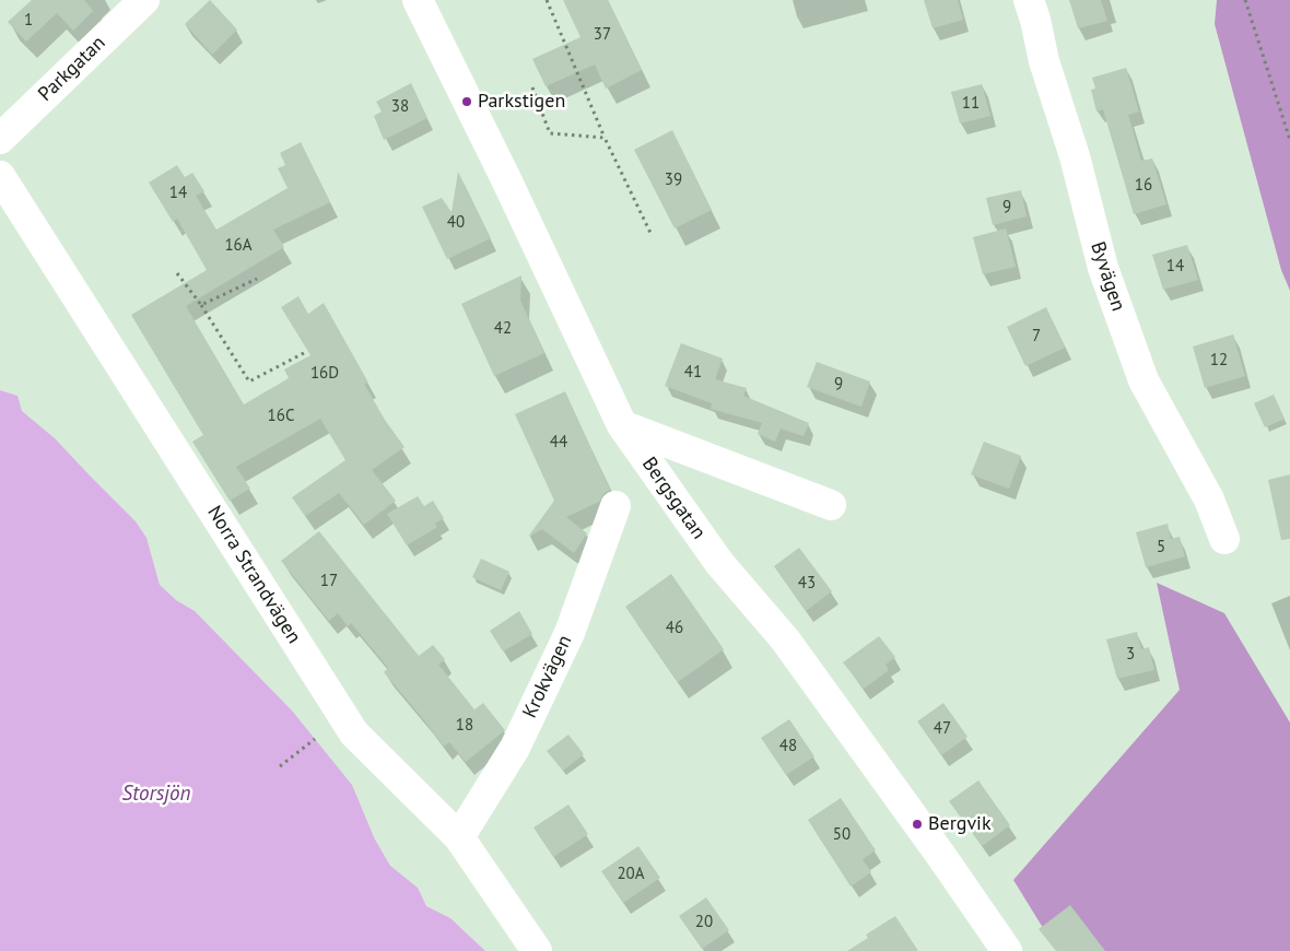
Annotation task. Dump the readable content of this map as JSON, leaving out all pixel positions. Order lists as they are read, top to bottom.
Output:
{
  "streets": {
    "street": [
      "Parkgatan",
      "Byvägen",
      "Bergsgatan",
      "Norra Strandvägen",
      "Krokvägen"
    ]
  },
  "crossings": [
    ["Norra Strandvägen", "Krokvägen"]
  ],
  "water": ["Storsjön"],
  "places": ["Parkstigen", "Bergvik"],
  "house_numbers": [
    "1",
    "37",
    "11",
    "38",
    "39",
    "16",
    "14",
    "9",
    "40",
    "16A",
    "14",
    "42",
    "7",
    "12",
    "41",
    "16D",
    "9",
    "16C",
    "44",
    "5",
    "17",
    "43",
    "46",
    "3",
    "18",
    "47",
    "48",
    "50",
    "20A",
    "20"
  ]
}
